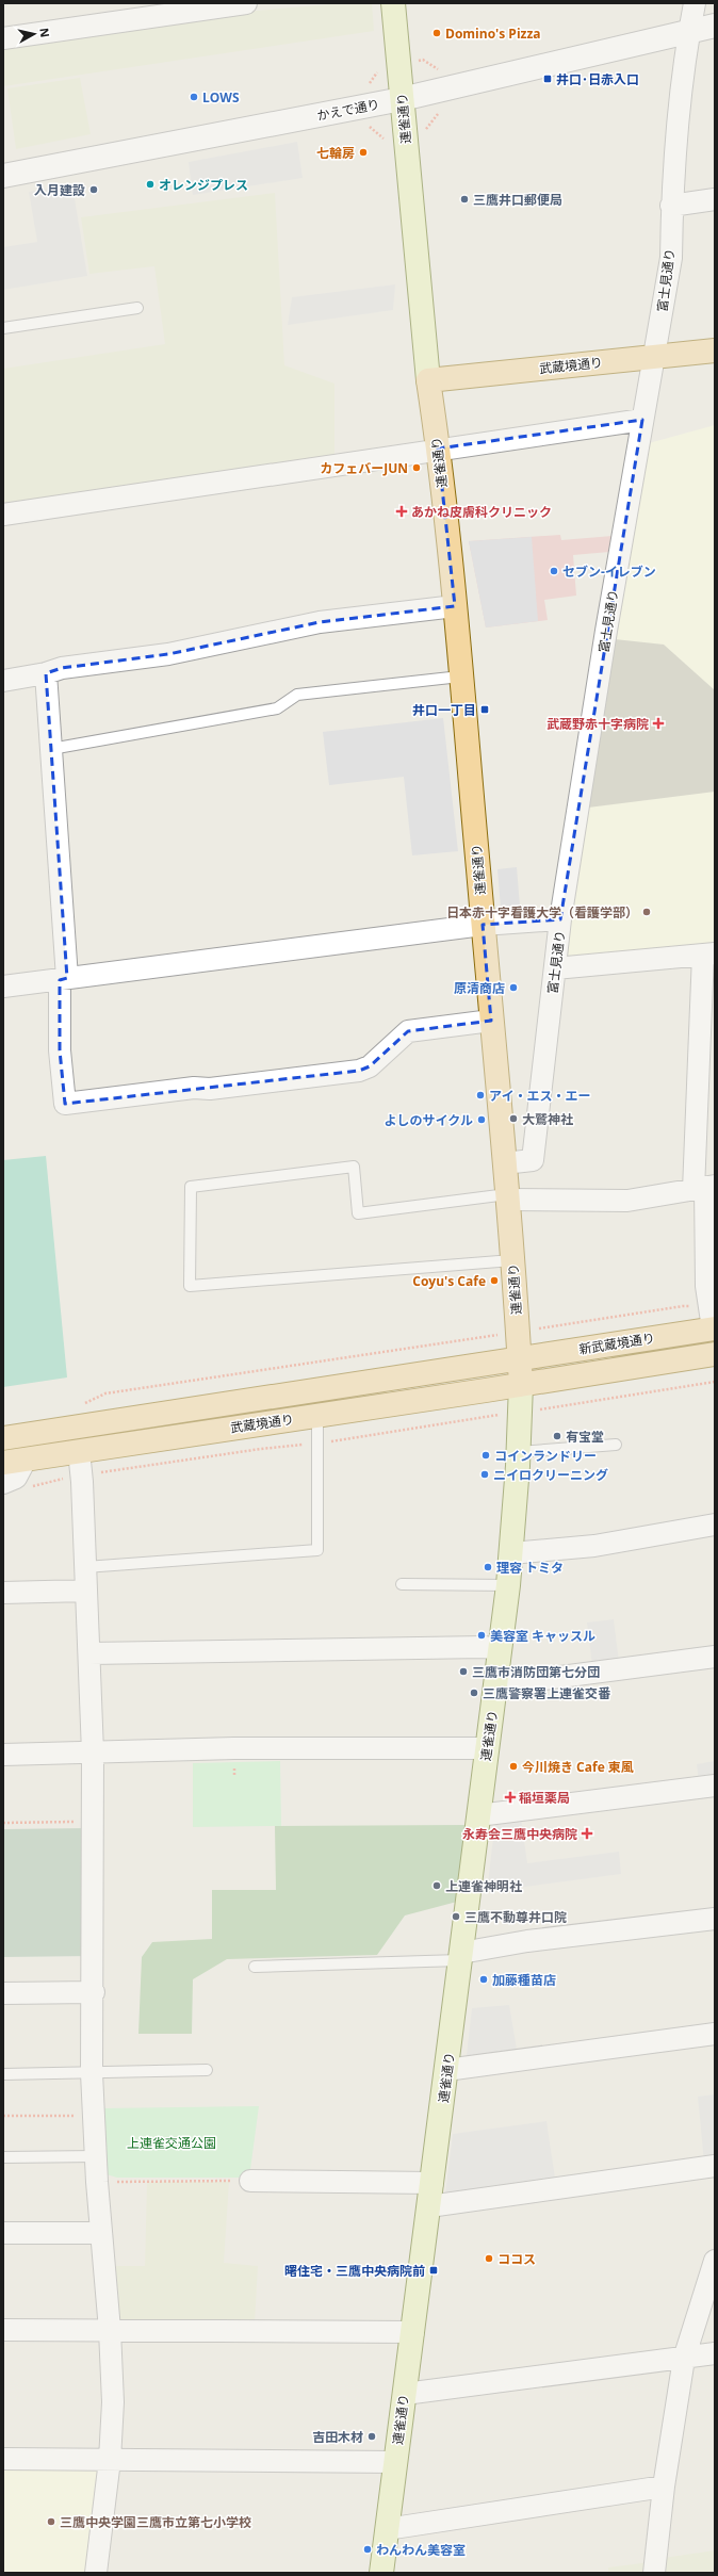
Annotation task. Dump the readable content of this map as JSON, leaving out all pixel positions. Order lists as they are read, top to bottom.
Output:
{
  "streets": {
    "main road": ["連雀通り", "武蔵境通り", "新武蔵境通り"],
    "street": ["かえで通り", "富士見通り"]
  },
  "crossings": [
    ["かえで通り", "連雀通り"],
    ["かえで通り", "富士見通り"],
    ["連雀通り", "富士見通り"],
    ["連雀通り", "武蔵境通り"],
    ["連雀通り", "新武蔵境通り"],
    ["富士見通り", "武蔵境通り"],
    ["武蔵境通り", "新武蔵境通り"]
  ],
  "parks": ["上連雀交通公園"],
  "places": {
    "other": [
      "Domino's Pizza",
      "LOWS",
      "七輪房",
      "オレンジプレス",
      "入月建設",
      "三鷹井口郵便局",
      "カフェバーJUN",
      "セブン-イレブン",
      "日本赤十字看護大学（看護学部）",
      "原清商店",
      "アイ・エス・エー",
      "大鷲神社",
      "よしのサイクル",
      "Coyu's Cafe",
      "有宝堂",
      "コインランドリー",
      "ニイロクリーニング",
      "理容 トミタ",
      "美容室 キャッスル",
      "三鷹市消防団第七分団",
      "三鷹警察署上連雀交番",
      "今川焼き Cafe 東風",
      "上連雀神明社",
      "三鷹不動尊井口院",
      "加藤種苗店",
      "ココス",
      "吉田木材",
      "三鷹中央学園三鷹市立第七小学校",
      "わんわん美容室"
    ],
    "transit": ["井口･日赤入口", "井口一丁目", "曙住宅・三鷹中央病院前"],
    "health": [
      "あかね皮膚科クリニック",
      "武蔵野赤十字病院",
      "稲垣薬局",
      "永寿会三鷹中央病院"
    ]
  },
  "north": "right"
}
